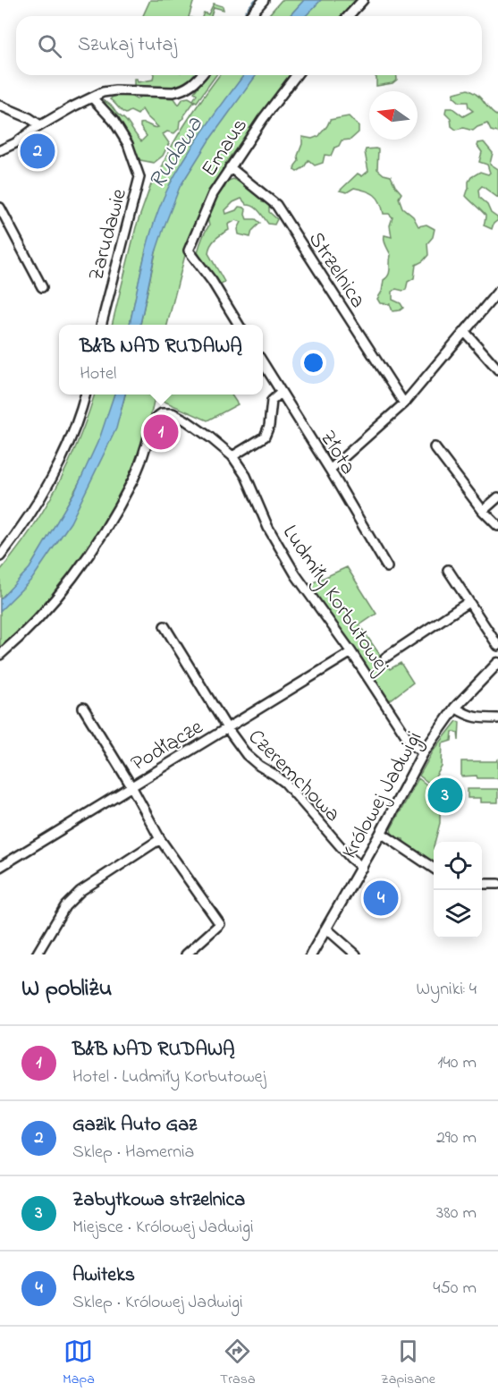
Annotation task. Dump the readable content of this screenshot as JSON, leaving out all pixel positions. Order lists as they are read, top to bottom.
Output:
{
  "streets": {
    "street": [
      "Emaus",
      "Zarudawie",
      "Strzelnica",
      "Złota",
      "Ludmiły Korbutowej",
      "Podłącze",
      "Czeremchowa",
      "Królowej Jadwigi"
    ]
  },
  "crossings": [
    ["Emaus", "Strzelnica"],
    ["Ludmiły Korbutowej", "Podłącze"],
    ["Ludmiły Korbutowej", "Królowej Jadwigi"],
    ["Podłącze", "Czeremchowa"],
    ["Czeremchowa", "Królowej Jadwigi"]
  ],
  "water": ["Rudawa"],
  "north": "left",
  "page": {
    "search": "Szukaj tutaj",
    "pins": [
      "2",
      "1",
      "3",
      "4"
    ],
    "popup": ["B&B NAD RUDAWĄ", "Hotel"],
    "heading": ["W pobliżu", "Wyniki: 4"],
    "list": [
      {
        "mark": "1",
        "name": "B&B NAD RUDAWĄ",
        "note": "Hotel · Ludmiły Korbutowej",
        "value": "140 m"
      },
      {
        "mark": "2",
        "name": "Gazik Auto Gaz",
        "note": "Sklep · Hamernia",
        "value": "290 m"
      },
      {
        "mark": "3",
        "name": "Zabytkowa strzelnica",
        "note": "Miejsce · Królowej Jadwigi",
        "value": "380 m"
      },
      {
        "mark": "4",
        "name": "Awiteks",
        "note": "Sklep · Królowej Jadwigi",
        "value": "450 m"
      }
    ],
    "nav": ["Mapa", "Trasa", "Zapisane"]
  }
}
